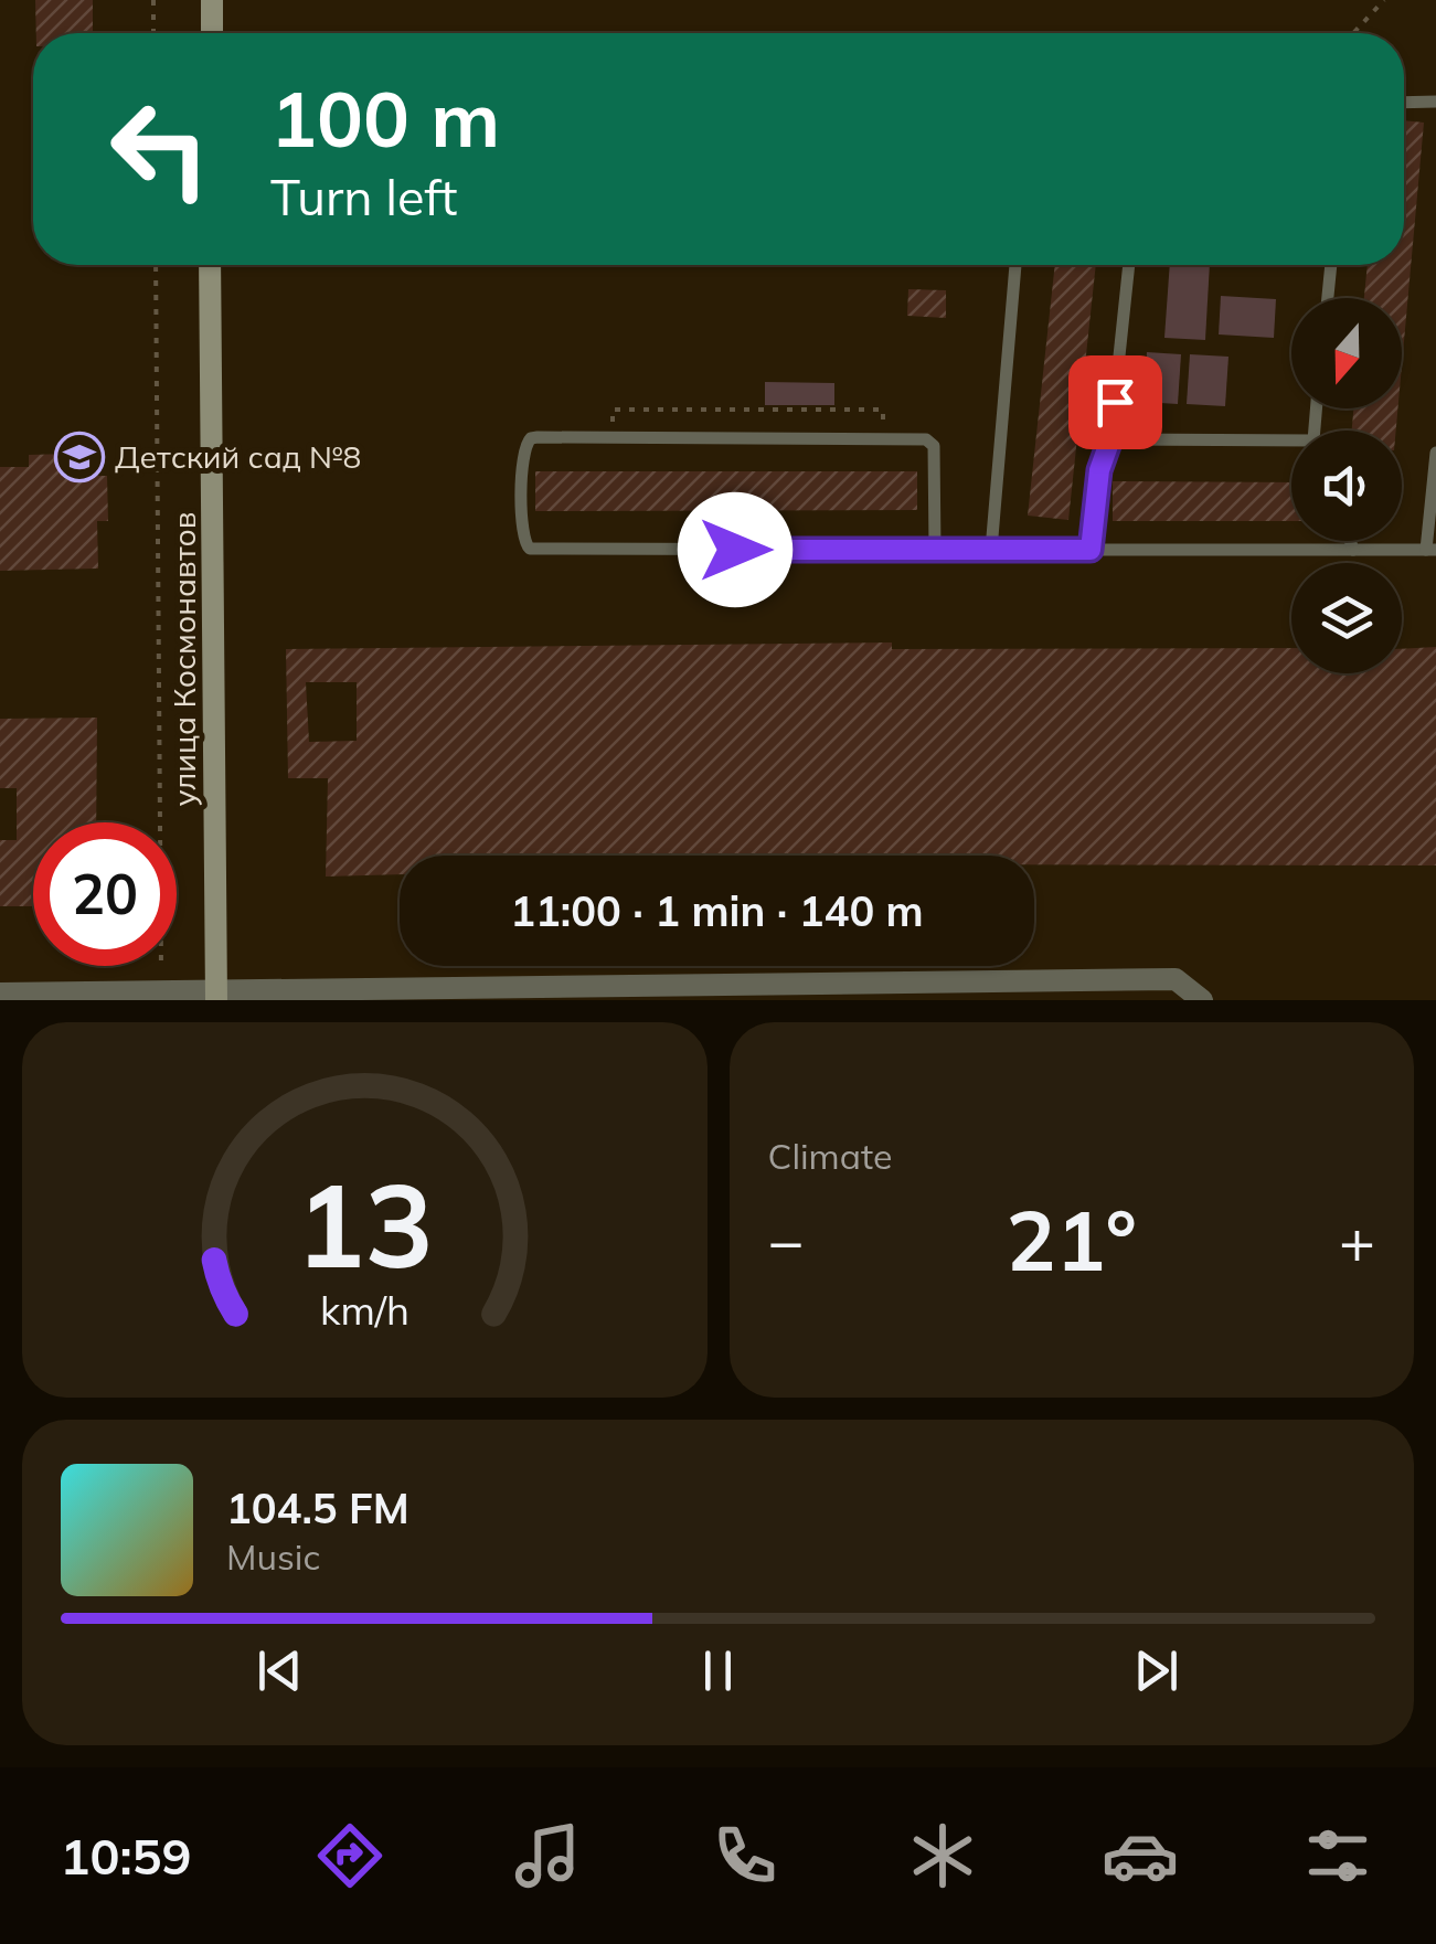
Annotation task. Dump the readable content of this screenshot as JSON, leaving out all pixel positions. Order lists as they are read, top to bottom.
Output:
{
  "streets": {
    "street": ["улица Космонавтов"]
  },
  "places": {
    "school or university": ["Детский сад №8"]
  },
  "north": "bottom",
  "page": {
    "turn": ["100 m", "Turn left"],
    "limit": "20",
    "trip": "11:00 · 1 min · 140 m",
    "tile": "Climate",
    "heat": ["−", "21°", "+"],
    "song": ["104.5 FM", "Music"],
    "tabs": "10:59",
    "gauge": ["13", "km/h"]
  }
}
